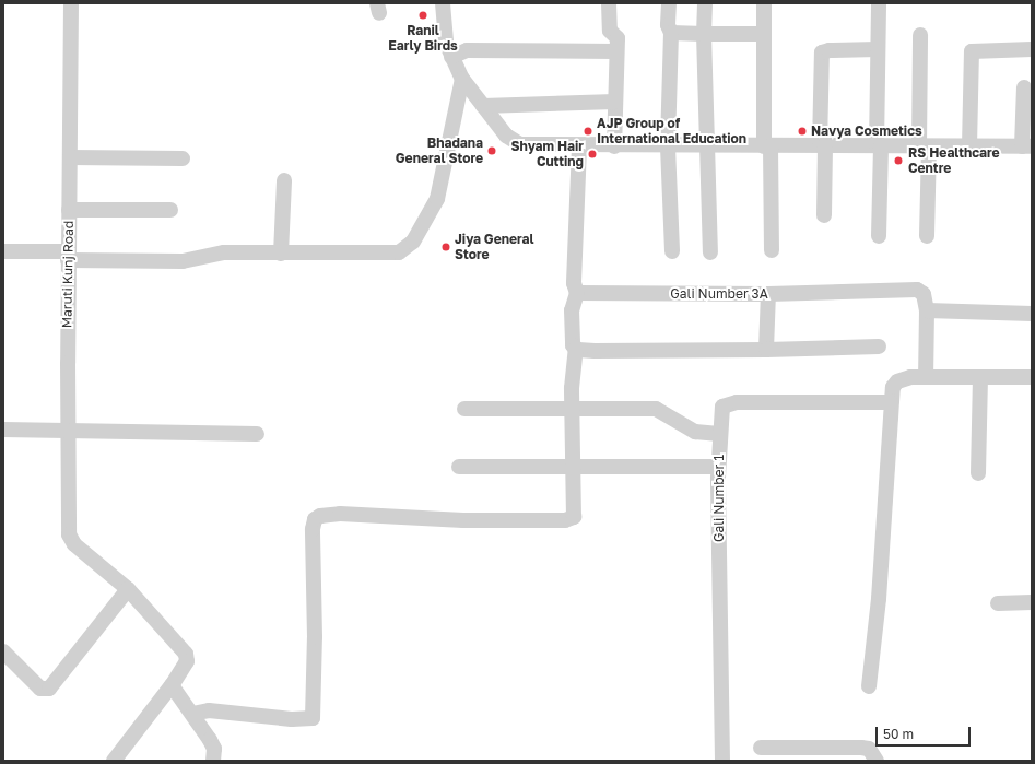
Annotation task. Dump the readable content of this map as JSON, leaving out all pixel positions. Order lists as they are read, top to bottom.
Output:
{
  "streets": {
    "street": ["Maruti Kunj Road", "Gali Number 3A", "Gali Number 1"]
  },
  "places": [
    "Ranil Early Birds",
    "AJP Group of International Education",
    "Navya Cosmetics",
    "Bhadana General Store",
    "Shyam Hair Cutting",
    "RS Healthcare Centre",
    "Jiya General Store"
  ],
  "scale_bar": "50 m"
}
